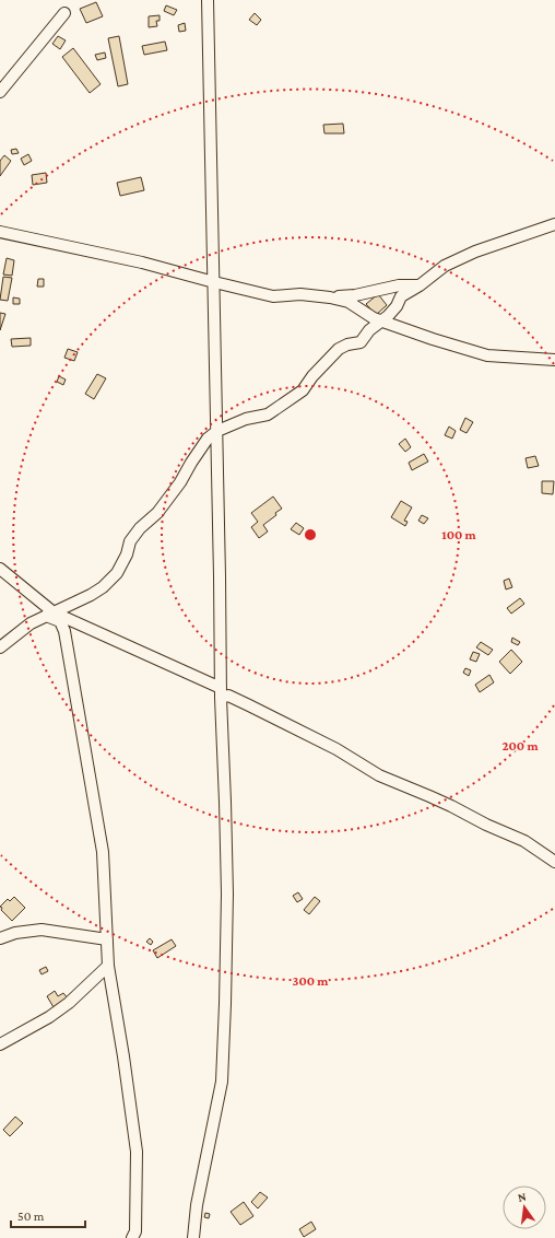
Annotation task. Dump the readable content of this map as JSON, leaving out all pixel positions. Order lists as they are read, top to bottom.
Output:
{
  "scale_bar": "50 m",
  "north": "top",
  "rings": ["100 m", "200 m", "300 m"]
}
